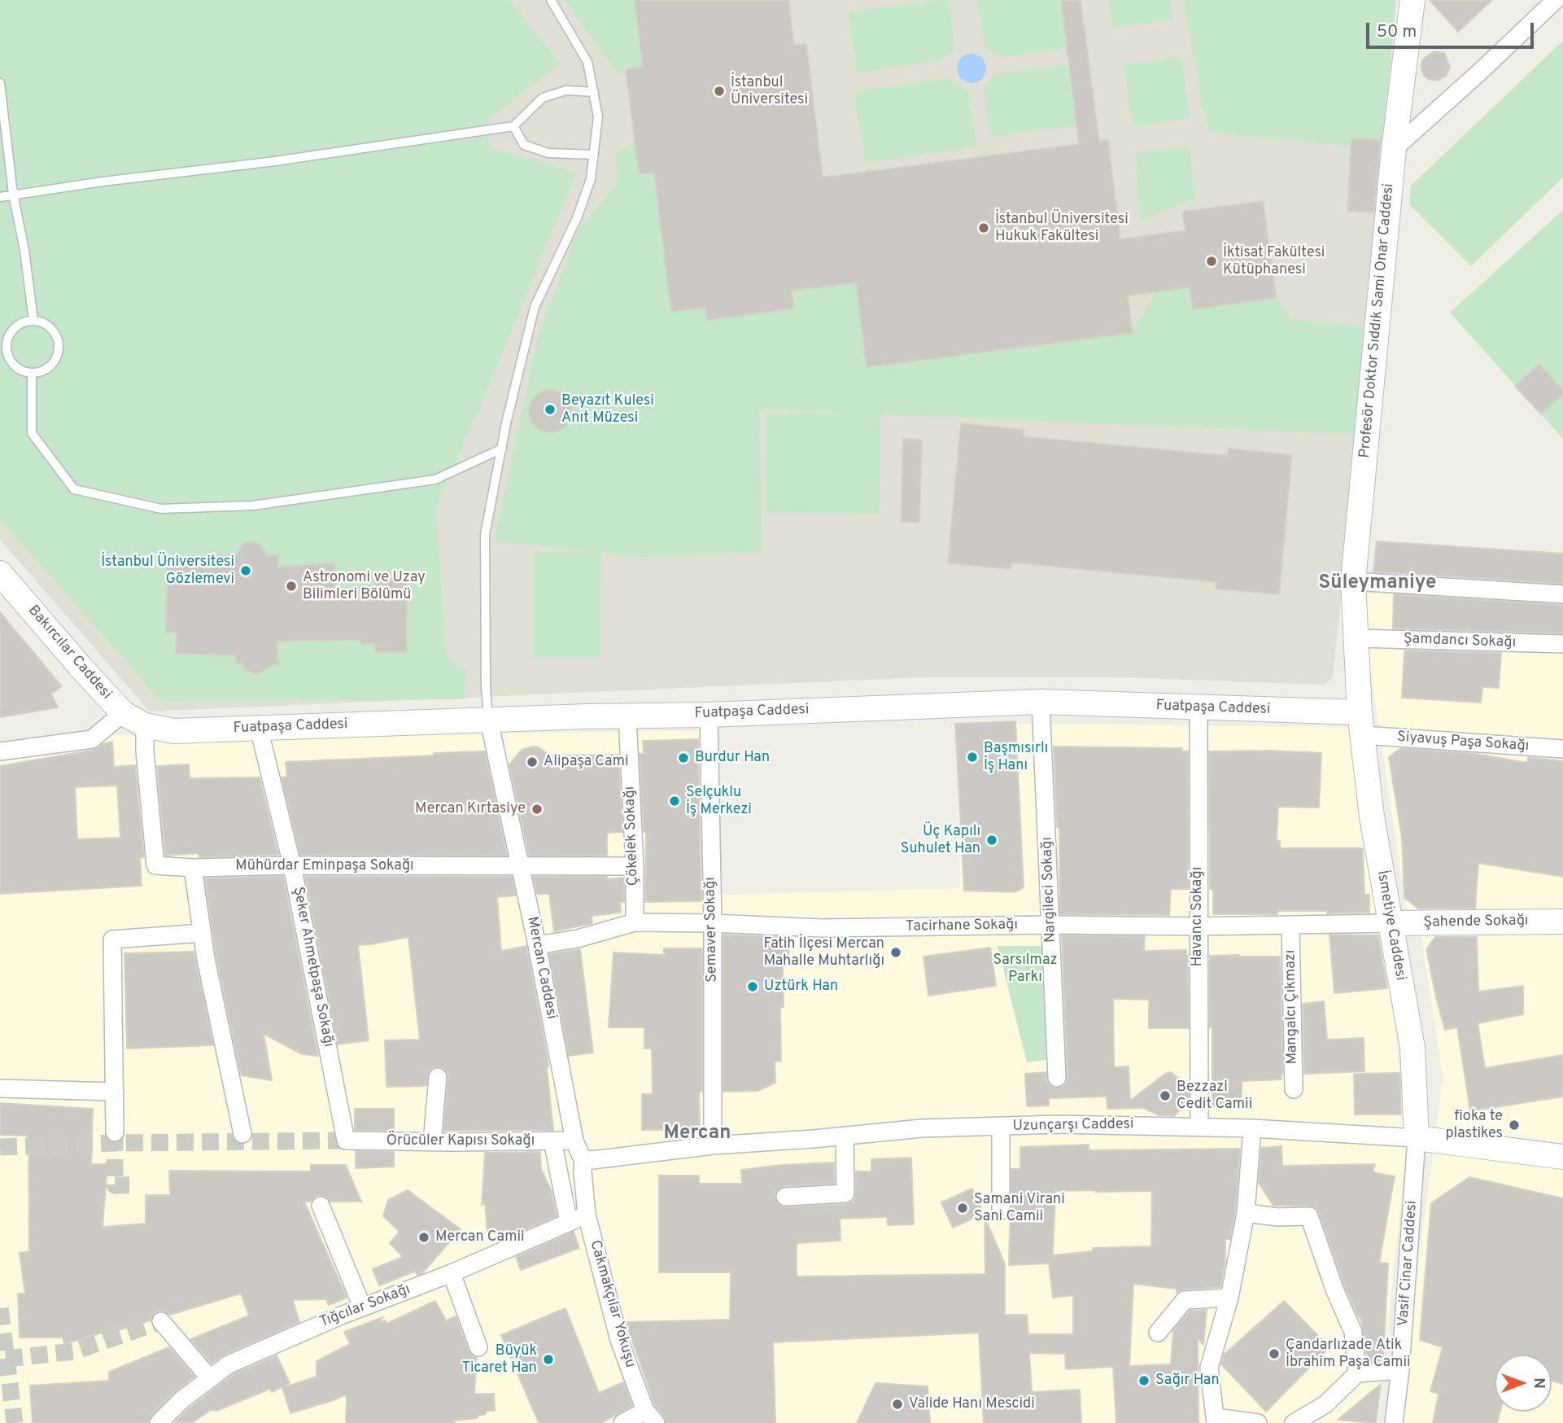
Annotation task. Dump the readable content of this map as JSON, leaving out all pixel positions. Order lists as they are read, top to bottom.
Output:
{
  "streets": {
    "main road": [
      "Profesör Doktor Sıddık Sami Onar Caddesi",
      "Bakırcılar Caddesi",
      "Fuatpaşa Caddesi",
      "Şahende Sokağı",
      "İsmetiye Caddesi",
      "Uzunçarşı Caddesi"
    ],
    "street": [
      "Şamdancı Sokağı",
      "Siyavuş Paşa Sokağı",
      "Çökelek Sokağı",
      "Mühürdar Eminpaşa Sokağı",
      "Nargileci Sokağı",
      "Havancı Sokağı",
      "Tacirhane Sokağı",
      "Semaver Sokağı",
      "Şeker Ahmetpaşa Sokağı",
      "Mercan Caddesi",
      "Mangalcı Çıkmazı",
      "Örücüler Kapısı Sokağı",
      "Vasif Cinar Caddesi",
      "Cakmakçılar Yokuşu",
      "Tığcılar Sokağı"
    ]
  },
  "crossings": [
    ["Profesör Doktor Sıddık Sami Onar Caddesi", "Şamdancı Sokağı"],
    ["Profesör Doktor Sıddık Sami Onar Caddesi", "Fuatpaşa Caddesi"],
    ["Profesör Doktor Sıddık Sami Onar Caddesi", "Siyavuş Paşa Sokağı"],
    ["Profesör Doktor Sıddık Sami Onar Caddesi", "İsmetiye Caddesi"],
    ["Bakırcılar Caddesi", "Fuatpaşa Caddesi"],
    ["Bakırcılar Caddesi", "Mühürdar Eminpaşa Sokağı"],
    ["Fuatpaşa Caddesi", "Siyavuş Paşa Sokağı"],
    ["Fuatpaşa Caddesi", "Çökelek Sokağı"],
    ["Fuatpaşa Caddesi", "Mühürdar Eminpaşa Sokağı"],
    ["Fuatpaşa Caddesi", "Nargileci Sokağı"],
    ["Fuatpaşa Caddesi", "Havancı Sokağı"],
    ["Fuatpaşa Caddesi", "İsmetiye Caddesi"],
    ["Fuatpaşa Caddesi", "Semaver Sokağı"],
    ["Fuatpaşa Caddesi", "Şeker Ahmetpaşa Sokağı"],
    ["Fuatpaşa Caddesi", "Mercan Caddesi"],
    ["Siyavuş Paşa Sokağı", "İsmetiye Caddesi"],
    ["Çökelek Sokağı", "Mühürdar Eminpaşa Sokağı"],
    ["Çökelek Sokağı", "Tacirhane Sokağı"],
    ["Mühürdar Eminpaşa Sokağı", "Şeker Ahmetpaşa Sokağı"],
    ["Mühürdar Eminpaşa Sokağı", "Mercan Caddesi"],
    ["Nargileci Sokağı", "Tacirhane Sokağı"],
    ["Havancı Sokağı", "Tacirhane Sokağı"],
    ["Havancı Sokağı", "Uzunçarşı Caddesi"],
    ["Şahende Sokağı", "İsmetiye Caddesi"],
    ["Şahende Sokağı", "Tacirhane Sokağı"],
    ["İsmetiye Caddesi", "Tacirhane Sokağı"],
    ["İsmetiye Caddesi", "Uzunçarşı Caddesi"],
    ["İsmetiye Caddesi", "Vasif Cinar Caddesi"],
    ["Tacirhane Sokağı", "Semaver Sokağı"],
    ["Tacirhane Sokağı", "Mercan Caddesi"],
    ["Tacirhane Sokağı", "Mangalcı Çıkmazı"],
    ["Semaver Sokağı", "Uzunçarşı Caddesi"],
    ["Şeker Ahmetpaşa Sokağı", "Örücüler Kapısı Sokağı"],
    ["Mercan Caddesi", "Uzunçarşı Caddesi"],
    ["Mercan Caddesi", "Örücüler Kapısı Sokağı"],
    ["Mercan Caddesi", "Cakmakçılar Yokuşu"],
    ["Mercan Caddesi", "Tığcılar Sokağı"],
    ["Uzunçarşı Caddesi", "Vasif Cinar Caddesi"],
    ["Cakmakçılar Yokuşu", "Tığcılar Sokağı"]
  ],
  "districts": ["Süleymaniye", "Mercan"],
  "parks": ["Sarsılmaz Parkı"],
  "places": [
    "İstanbul Üniversitesi",
    "İstanbul Üniversitesi Hukuk Fakültesi",
    "İktisat Fakültesi Kütüphanesi",
    "Beyazıt Kulesi Anıt Müzesi",
    "İstanbul Üniversitesi Gözlemevi",
    "Astronomi ve Uzay Bilimleri Bölümü",
    "Başmısırlı İş Hanı",
    "Burdur Han",
    "Alipaşa Cami",
    "Selçuklu İş Merkezi",
    "Mercan Kırtasiye",
    "Üç Kapılı Suhulet Han",
    "Fatih İlçesi Mercan Mahalle Muhtarlığı",
    "Uztürk Han",
    "Bezzazi Cedit Camii",
    "fioka te plastikes",
    "Samani Virani Sani Camii",
    "Mercan Camii",
    "Çandarlızade Atik İbrahim Paşa Camii",
    "Büyük Ticaret Han",
    "Sağır Han",
    "Valide Hanı Mescidi"
  ],
  "scale_bar": "50 m",
  "north": "right"
}
